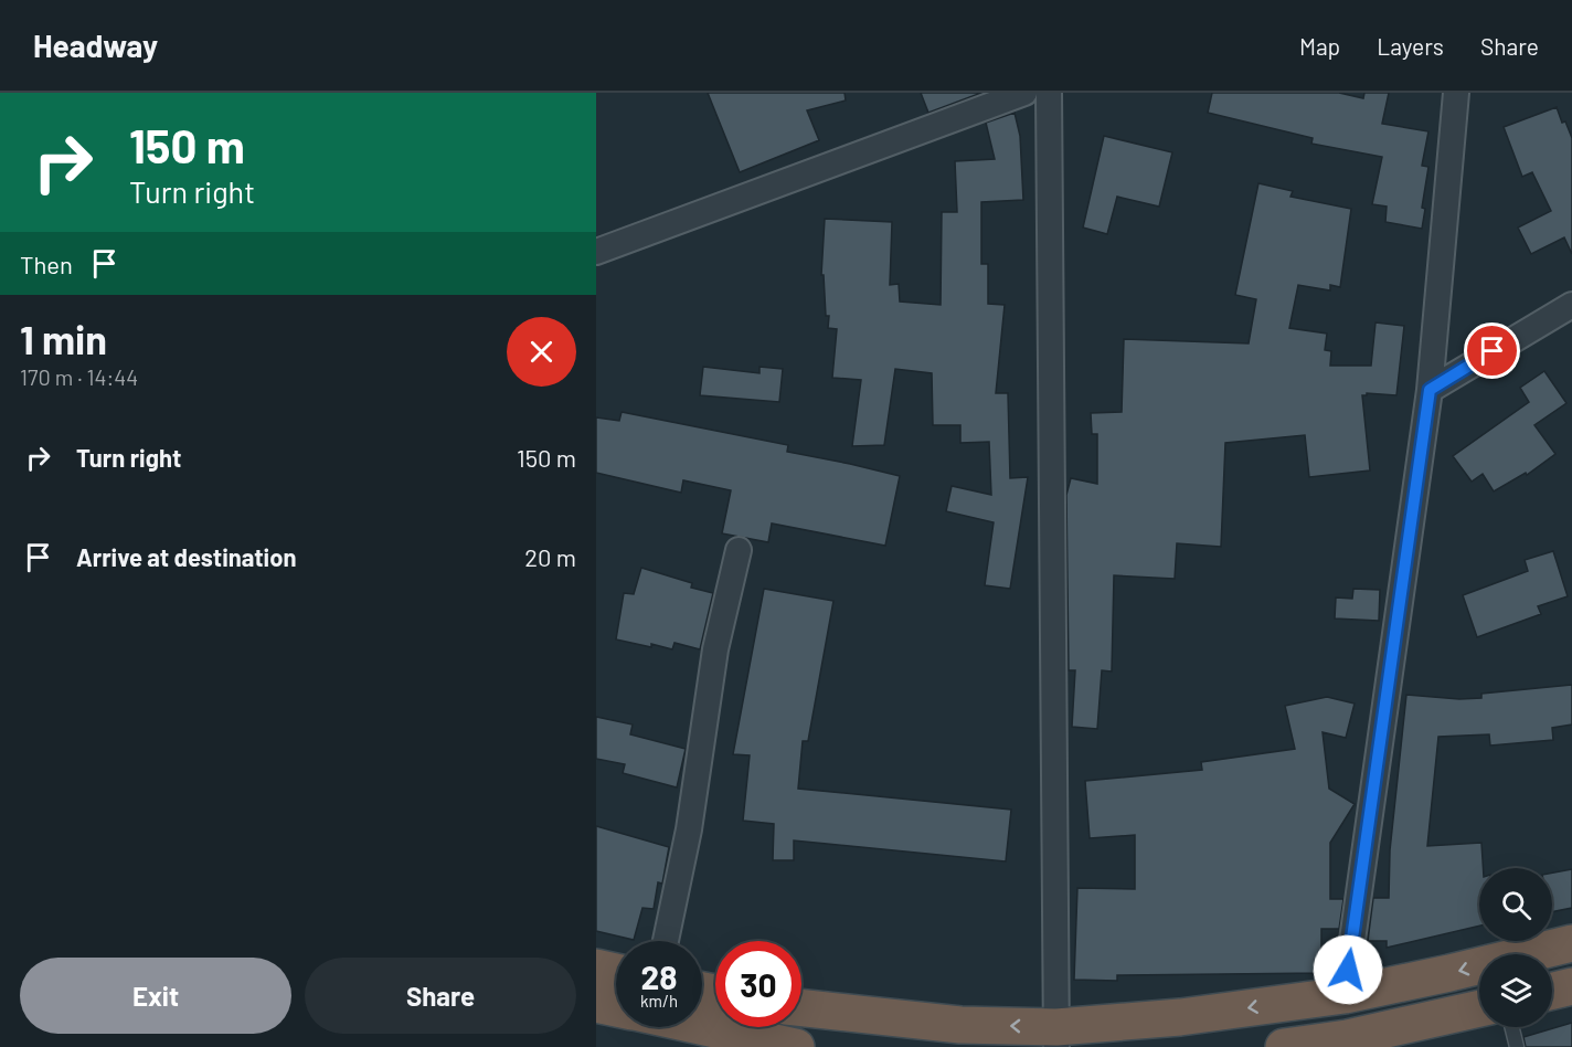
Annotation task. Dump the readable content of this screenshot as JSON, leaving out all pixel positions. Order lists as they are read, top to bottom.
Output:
{
  "page": {
    "header": "Headway",
    "nav": ["Map", "Layers", "Share"],
    "turn": ["150 m", "Turn right"],
    "then": "Then",
    "heading": ["1 min", "170 m · 14:44"],
    "list": [
      {
        "name": "Turn right",
        "value": "150 m"
      },
      {
        "name": "Arrive at destination",
        "value": "20 m"
      }
    ],
    "speed": "28 km/h",
    "limit": "30",
    "buttons": ["Exit", "Share"]
  }
}
